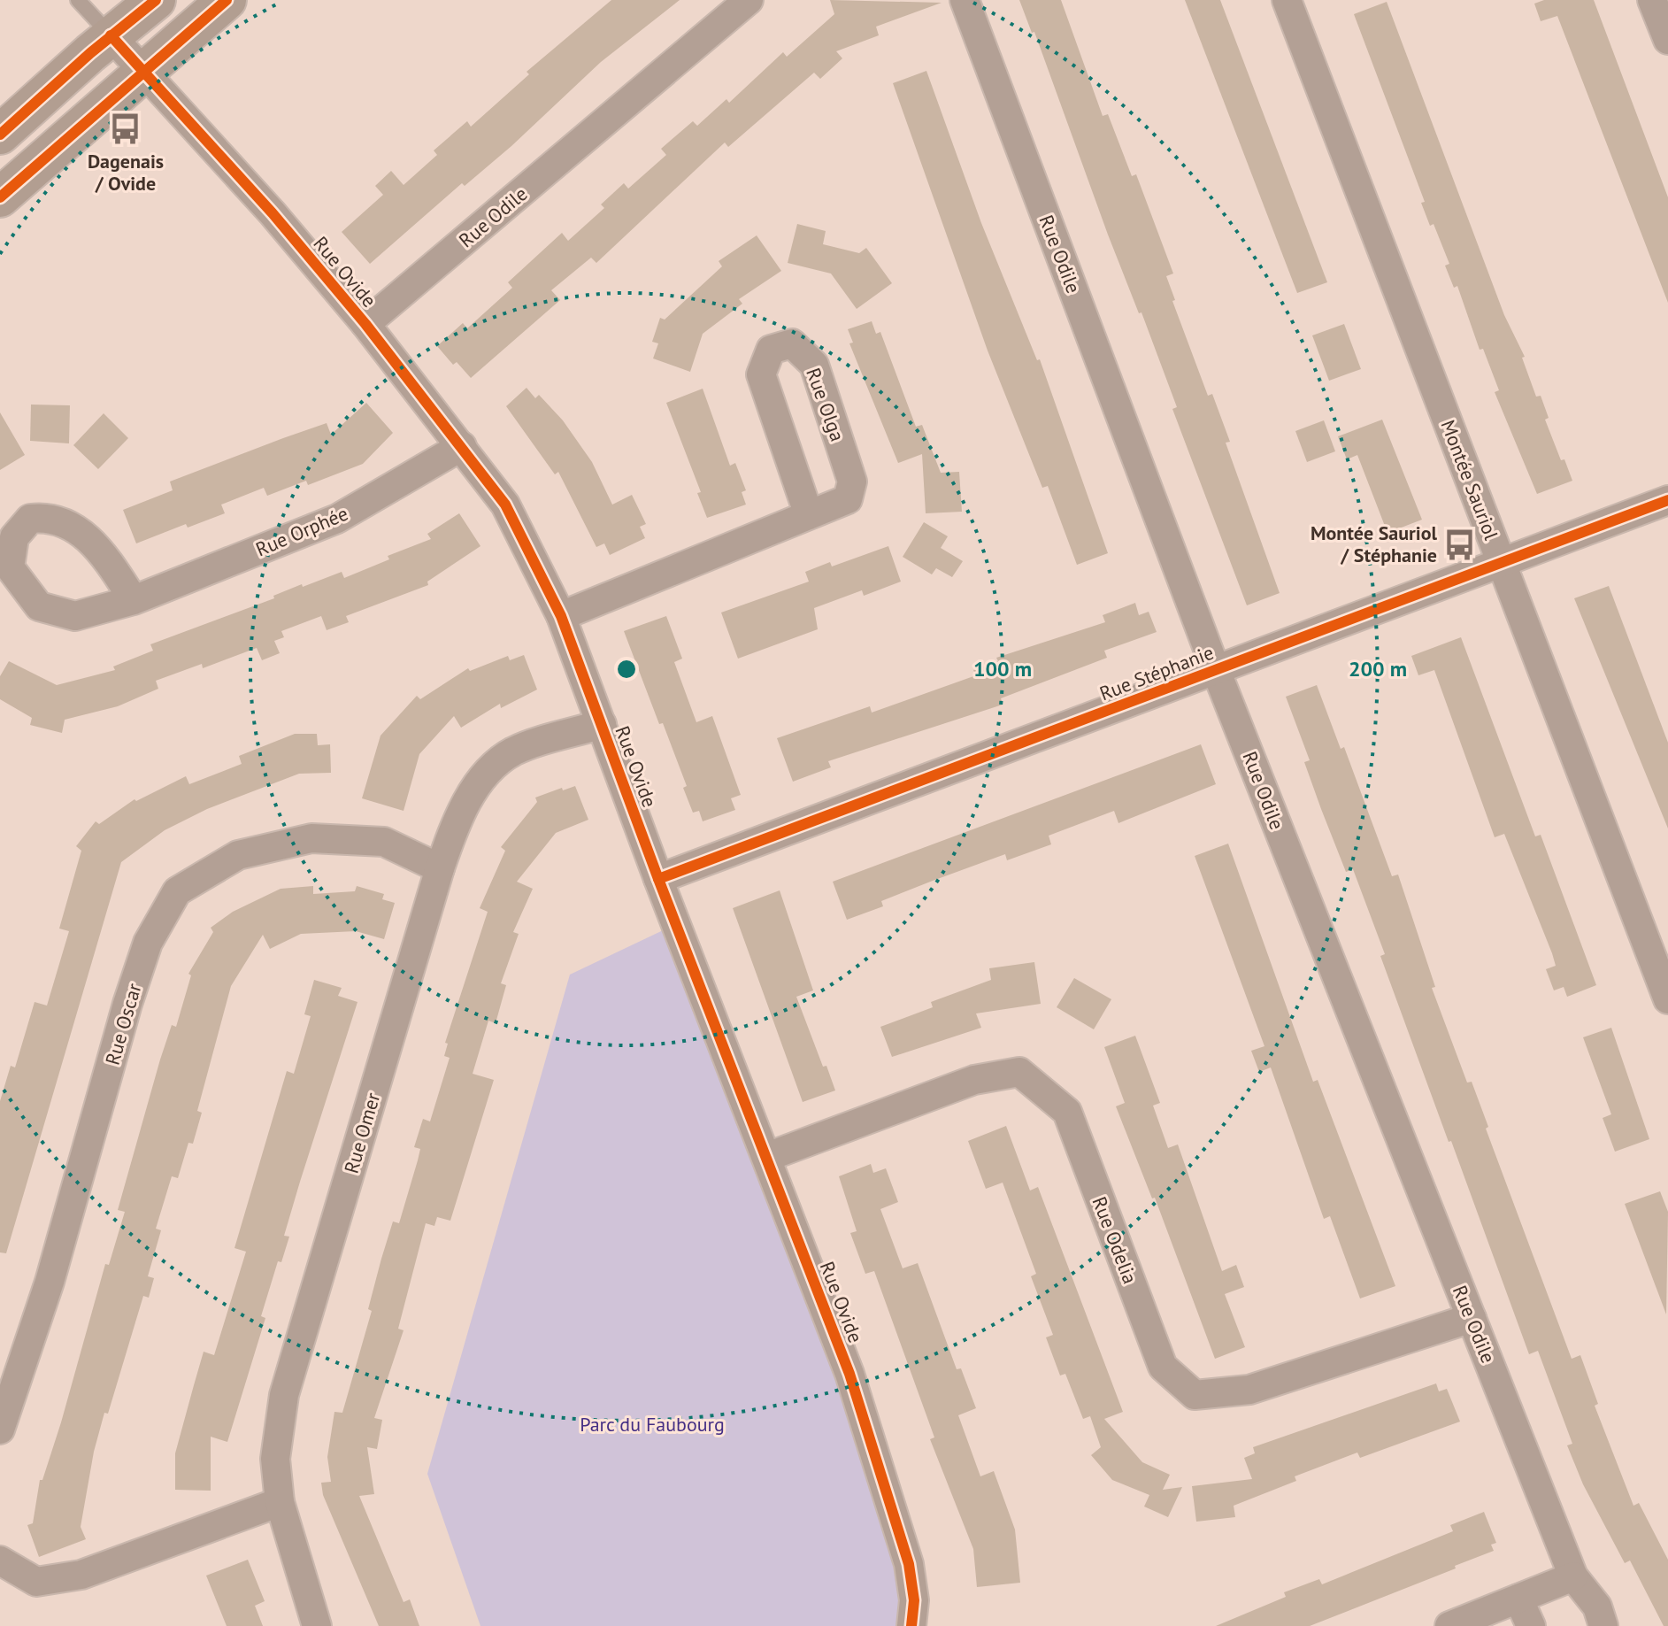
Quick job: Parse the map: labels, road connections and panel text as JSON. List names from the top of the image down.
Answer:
{
  "streets": {
    "street": [
      "Rue Odile",
      "Rue Ovide",
      "Rue Olga",
      "Montée Sauriol",
      "Rue Orphée",
      "Rue Stéphanie",
      "Rue Oscar",
      "Rue Omer",
      "Rue Odelia"
    ]
  },
  "crossings": [
    ["Rue Odile", "Rue Ovide"],
    ["Rue Odile", "Rue Stéphanie"],
    ["Rue Odile", "Rue Odelia"],
    ["Rue Ovide", "Rue Olga"],
    ["Rue Ovide", "Rue Orphée"],
    ["Rue Ovide", "Rue Stéphanie"],
    ["Rue Ovide", "Rue Omer"],
    ["Rue Ovide", "Rue Odelia"],
    ["Montée Sauriol", "Rue Stéphanie"],
    ["Rue Oscar", "Rue Omer"]
  ],
  "parks": ["Parc du Faubourg"],
  "places": {
    "bus stop": ["Dagenais / Ovide", "Montée Sauriol / Stéphanie"]
  },
  "rings": ["100 m", "200 m"]
}
